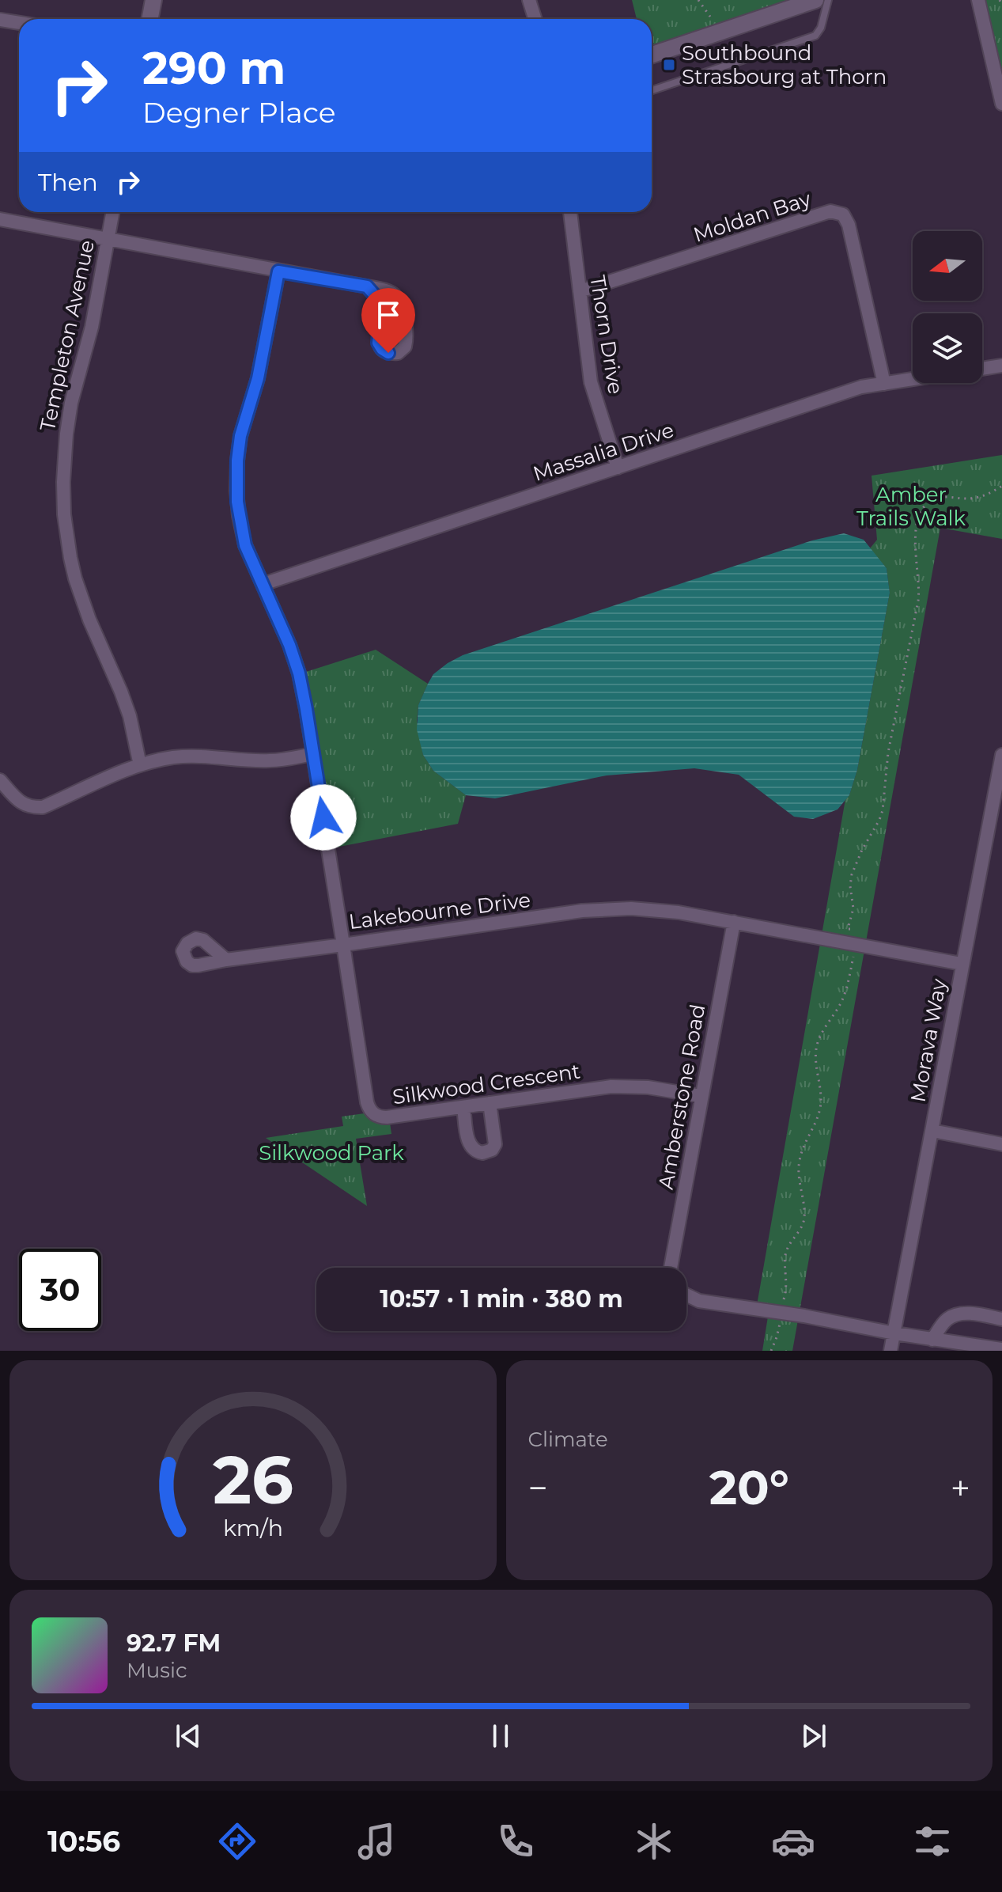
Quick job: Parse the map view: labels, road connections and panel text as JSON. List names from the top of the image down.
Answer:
{
  "streets": {
    "street": [
      "Moldan Bay",
      "Thorn Drive",
      "Templeton Avenue",
      "Massalia Drive",
      "Lakebourne Drive",
      "Morava Way",
      "Silkwood Crescent",
      "Amberstone Road"
    ]
  },
  "crossings": [
    ["Moldan Bay", "Thorn Drive"],
    ["Moldan Bay", "Massalia Drive"],
    ["Thorn Drive", "Massalia Drive"],
    ["Massalia Drive", "Lakebourne Drive"],
    ["Lakebourne Drive", "Morava Way"],
    ["Lakebourne Drive", "Silkwood Crescent"],
    ["Lakebourne Drive", "Amberstone Road"],
    ["Silkwood Crescent", "Amberstone Road"]
  ],
  "parks": ["Amber Trails Walk", "Silkwood Park"],
  "places": {
    "transit": ["Southbound Strasbourg at Thorn"]
  },
  "north": "left",
  "page": {
    "turn": ["290 m", "Degner Place"],
    "then": "Then",
    "limit": "30",
    "trip": "10:57 · 1 min · 380 m",
    "tile": "Climate",
    "heat": ["−", "20°", "+"],
    "song": ["92.7 FM", "Music"],
    "tabs": "10:56",
    "gauge": ["26", "km/h"]
  }
}
